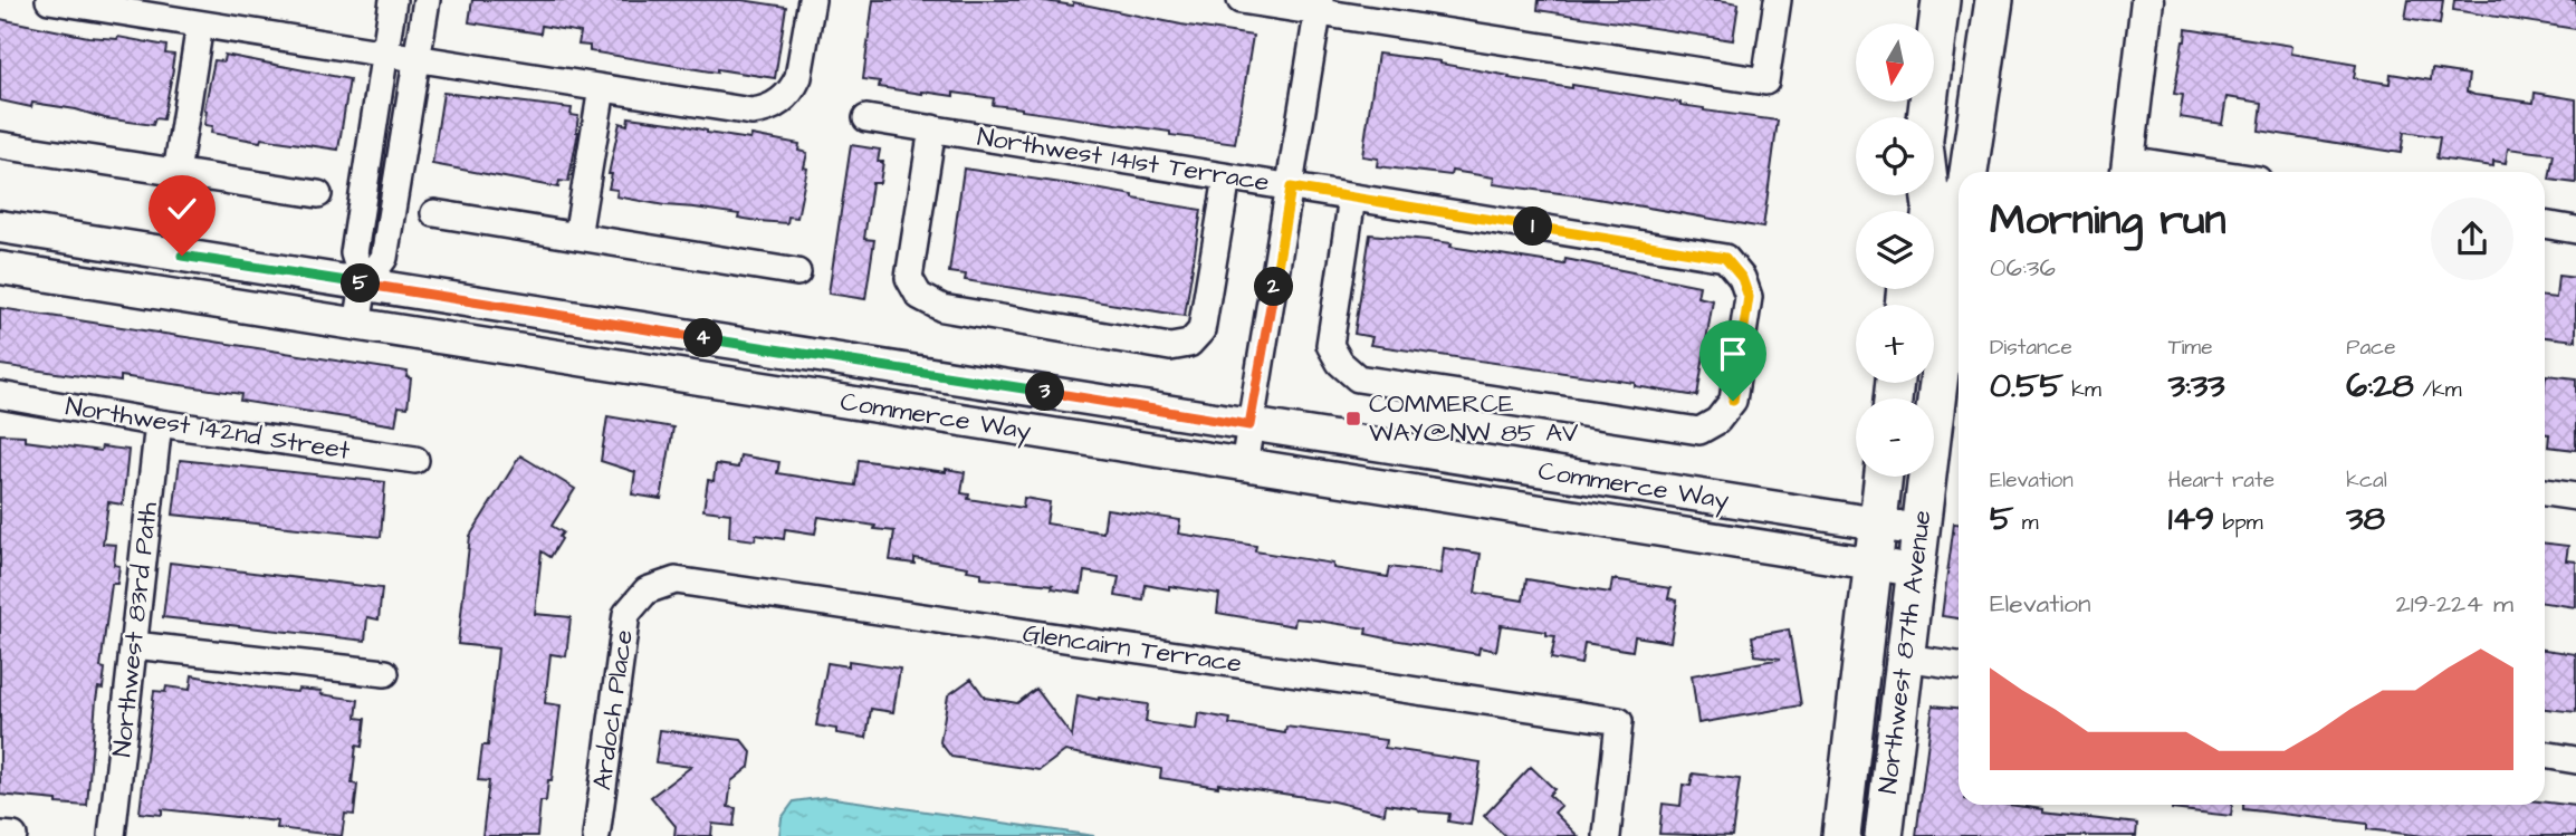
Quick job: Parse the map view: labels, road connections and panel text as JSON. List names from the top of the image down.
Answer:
{
  "streets": {
    "main road": ["Northwest 87th Avenue"],
    "street": [
      "Northwest 141st Terrace",
      "Commerce Way",
      "Northwest 142nd Street",
      "Northwest 83rd Path",
      "Glencairn Terrace",
      "Ardoch Place"
    ]
  },
  "crossings": [
    ["Commerce Way", "Northwest 87th Avenue"],
    ["Northwest 142nd Street", "Northwest 83rd Path"],
    ["Glencairn Terrace", "Ardoch Place"]
  ],
  "places": {
    "transit": ["COMMERCE WAY@NW 85 AV"]
  },
  "north": "bottom",
  "page": {
    "map_buttons": ["+", "−"],
    "heading": ["Morning run", "06:36"],
    "pins": [
      "1",
      "5",
      "2",
      "4",
      "3"
    ],
    "stats": [
      ["Distance", "0.55 km"],
      ["Time", "3:33"],
      ["Pace", "6:28 /km"],
      ["Elevation", "5 m"],
      ["Heart rate", "149 bpm"],
      ["kcal", "38"]
    ],
    "chart": ["Elevation", "219–224 m"]
  }
}
